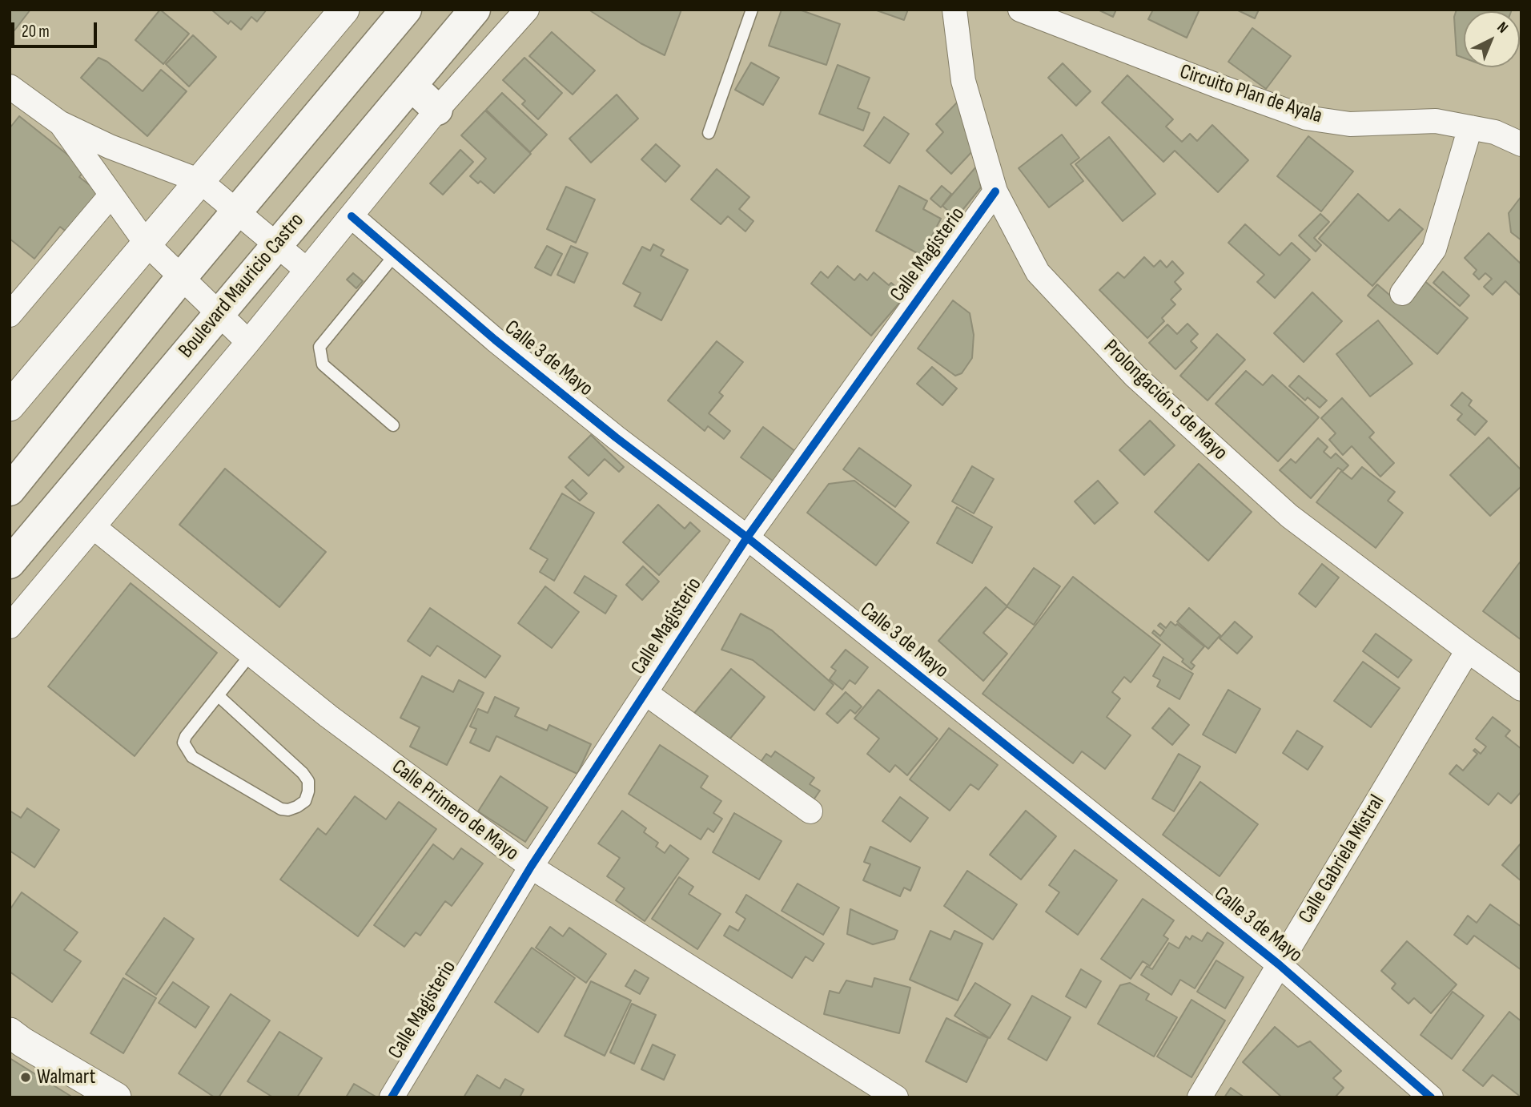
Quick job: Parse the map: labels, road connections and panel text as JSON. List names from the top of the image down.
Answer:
{
  "streets": {
    "main road": ["Boulevard Mauricio Castro"],
    "street": [
      "Circuito Plan de Ayala",
      "Calle Magisterio",
      "Calle 3 de Mayo",
      "Prolongación 5 de Mayo",
      "Calle Primero de Mayo",
      "Calle Gabriela Mistral"
    ]
  },
  "crossings": [
    ["Calle Magisterio", "Calle 3 de Mayo"],
    ["Calle Magisterio", "Prolongación 5 de Mayo"],
    ["Calle Magisterio", "Calle Primero de Mayo"],
    ["Calle 3 de Mayo", "Calle Gabriela Mistral"],
    ["Prolongación 5 de Mayo", "Calle Gabriela Mistral"]
  ],
  "places": ["Walmart"],
  "scale_bar": "20 m",
  "north": "top right"
}
